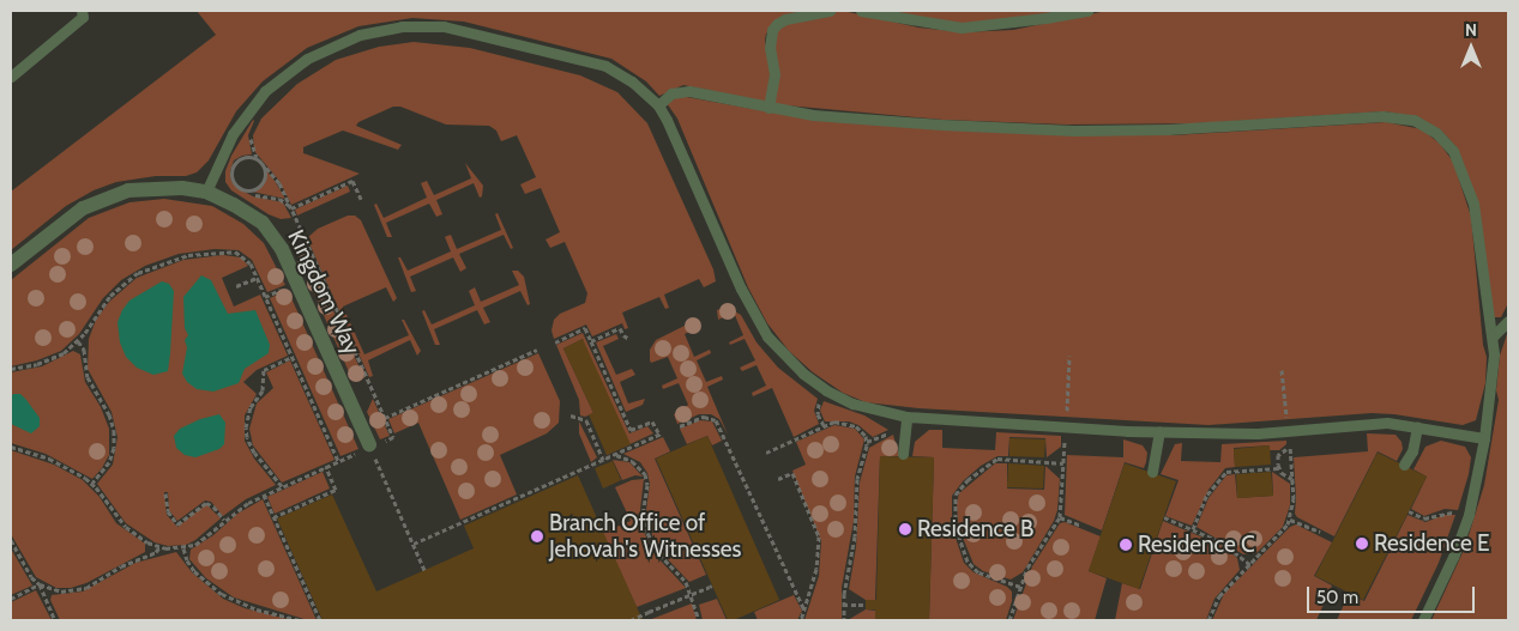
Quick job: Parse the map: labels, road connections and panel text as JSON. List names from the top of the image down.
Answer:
{
  "streets": {
    "street": ["Kingdom Way"]
  },
  "places": [
    "Residence B",
    "Branch Office of Jehovah's Witnesses",
    "Residence E",
    "Residence C"
  ],
  "scale_bar": "50 m",
  "north": "top"
}
